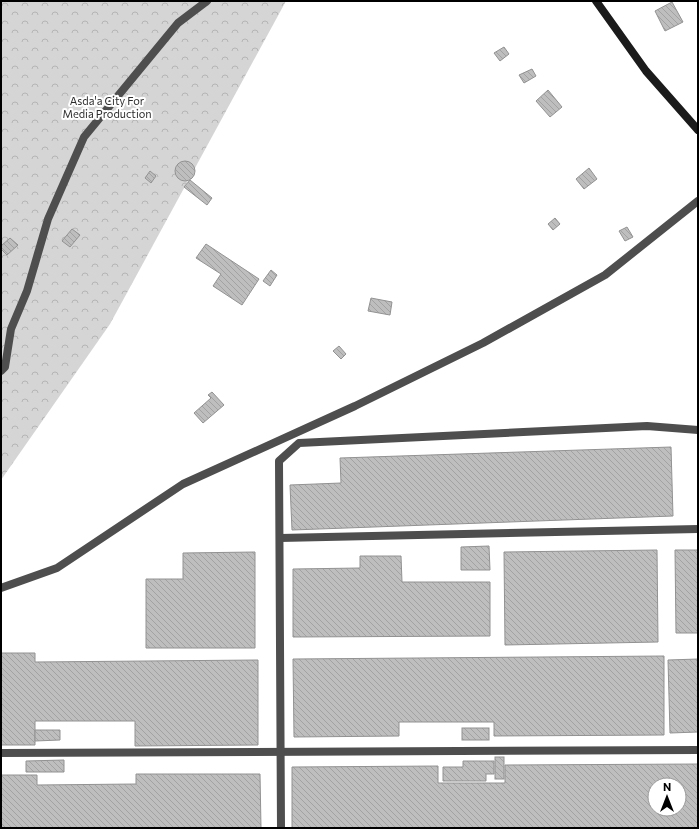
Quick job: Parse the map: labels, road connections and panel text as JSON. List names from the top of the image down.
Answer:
{
  "parks": ["Asda'a City For Media Production"],
  "north": "top"
}
